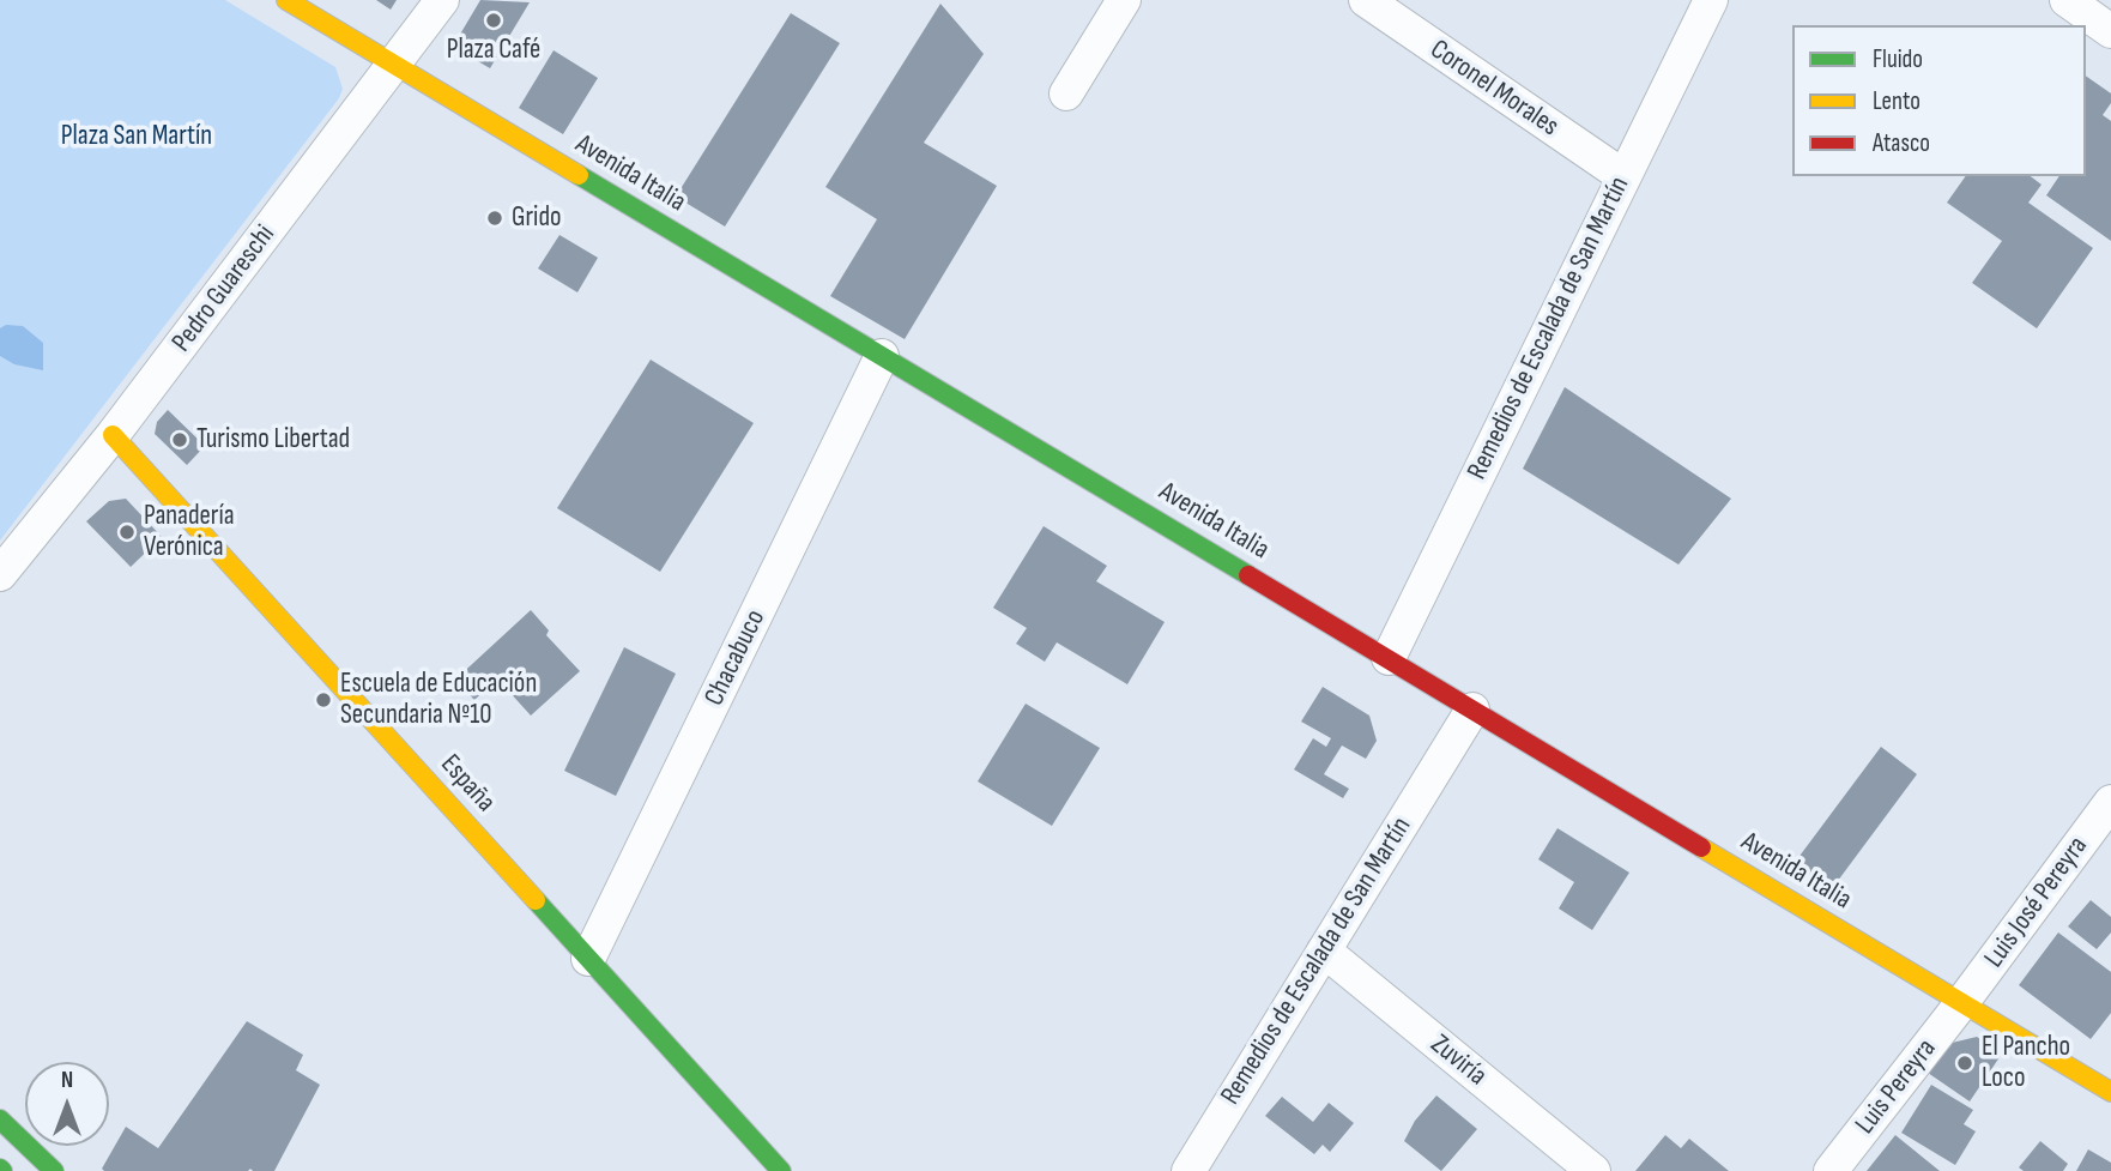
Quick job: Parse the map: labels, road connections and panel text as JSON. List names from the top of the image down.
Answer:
{
  "streets": {
    "street": [
      "Coronel Morales",
      "Avenida Italia",
      "Pedro Guareschi",
      "Remedios de Escalada de San Martín",
      "Chacabuco",
      "España",
      "Luis José Pereyra",
      "Zuviría",
      "Luis Pereyra"
    ]
  },
  "crossings": [
    ["Coronel Morales", "Remedios de Escalada de San Martín"],
    ["Avenida Italia", "Pedro Guareschi"],
    ["Avenida Italia", "Remedios de Escalada de San Martín"],
    ["Avenida Italia", "Chacabuco"],
    ["Avenida Italia", "Luis José Pereyra"],
    ["Avenida Italia", "Luis Pereyra"],
    ["Pedro Guareschi", "España"],
    ["Remedios de Escalada de San Martín", "Zuviría"],
    ["Chacabuco", "España"],
    ["Luis José Pereyra", "Luis Pereyra"]
  ],
  "parks": ["Plaza San Martín"],
  "places": [
    "Plaza Café",
    "Grido",
    "Turismo Libertad",
    "Panadería Verónica",
    "Escuela de Educación Secundaria Nº10",
    "El Pancho Loco"
  ],
  "legend": ["Fluido", "Lento", "Atasco"],
  "north": "top"
}
